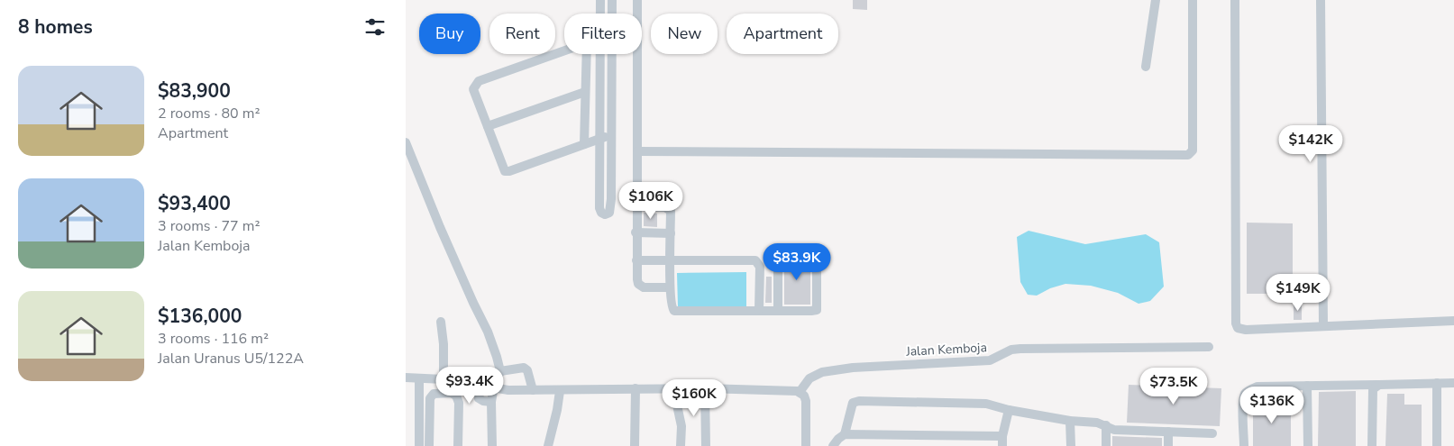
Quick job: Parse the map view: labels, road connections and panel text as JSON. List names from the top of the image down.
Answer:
{
  "streets": {
    "street": ["Jalan Kemboja"]
  },
  "page": {
    "heading": "8 homes",
    "chip": [
      "Buy",
      "Rent",
      "Filters",
      "New",
      "Apartment"
    ],
    "list": [
      {
        "name": "$83,900",
        "note": "2 rooms · 80 m² · Apartment"
      },
      {
        "name": "$93,400",
        "note": "3 rooms · 77 m² · Jalan Kemboja"
      },
      {
        "name": "$136,000",
        "note": "3 rooms · 116 m² · Jalan Uranus U5/122A"
      }
    ],
    "price": [
      "$142K",
      "$106K",
      "$83.9K",
      "$149K",
      "$93.4K",
      "$73.5K",
      "$160K",
      "$136K"
    ]
  }
}
